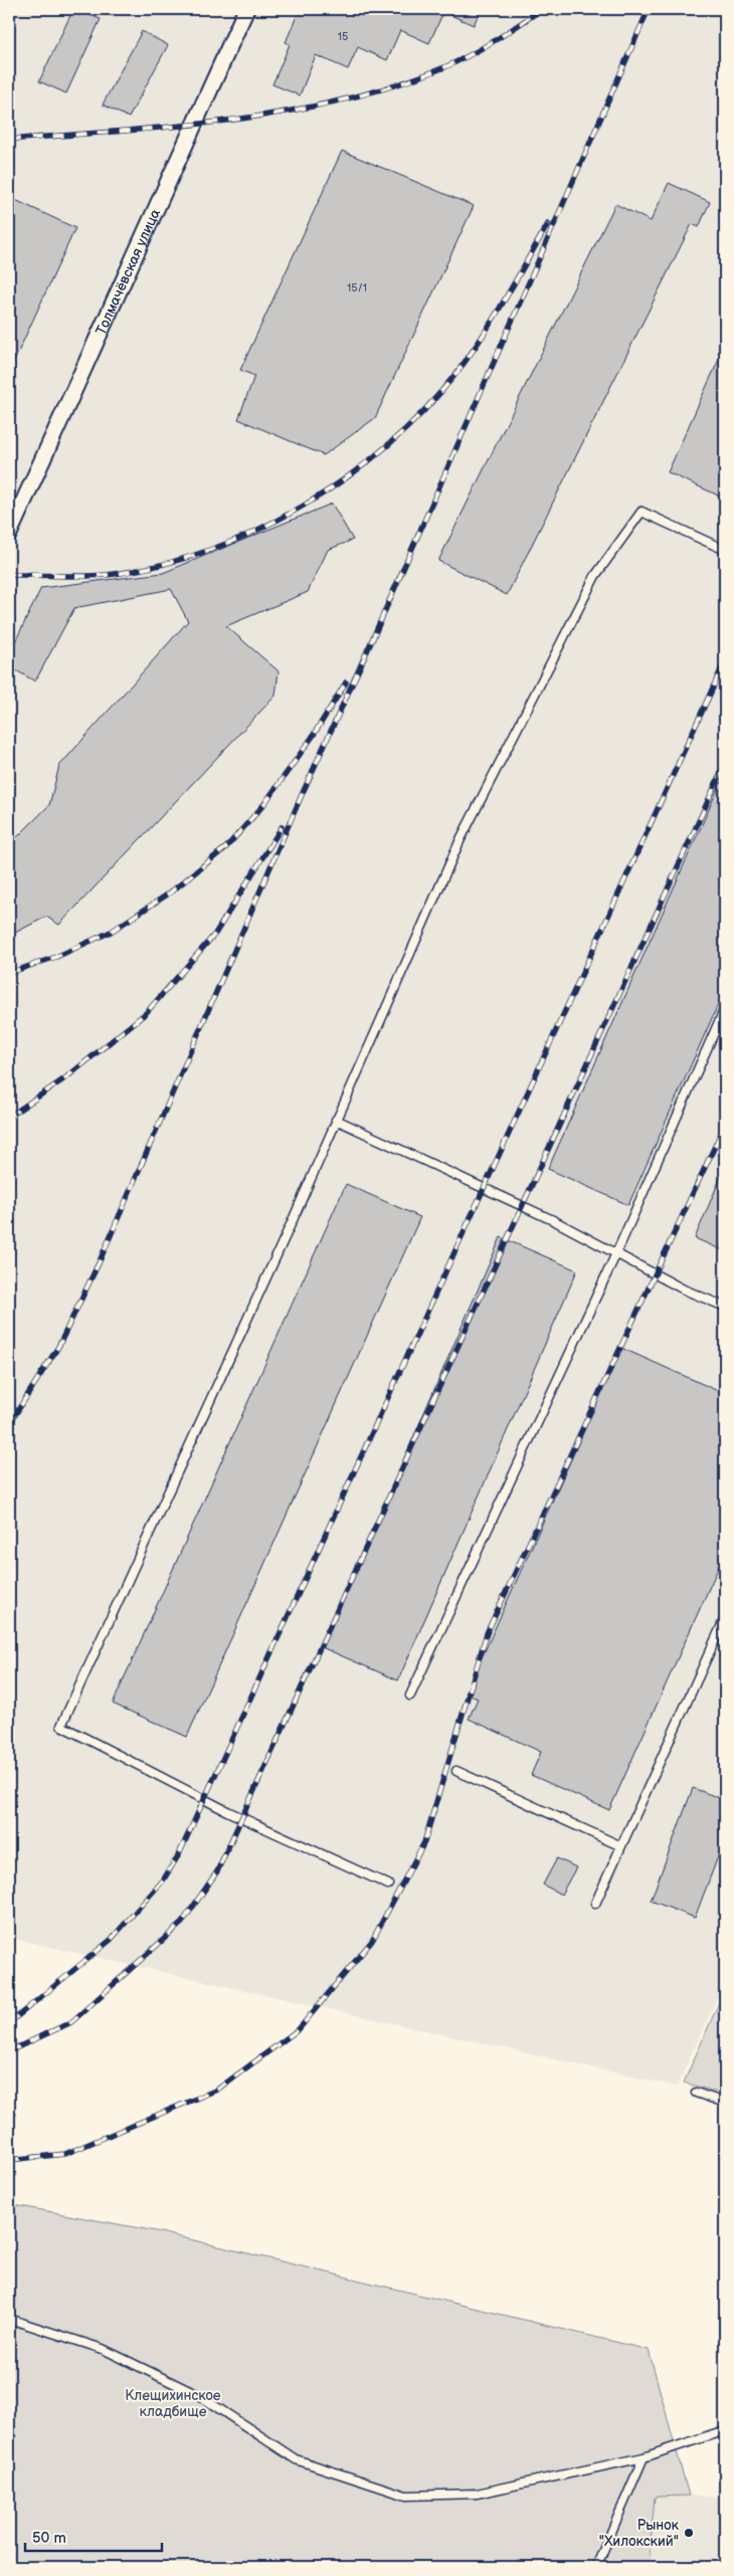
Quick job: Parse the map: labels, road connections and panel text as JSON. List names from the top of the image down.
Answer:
{
  "streets": {
    "street": ["Толмачёвская улица"]
  },
  "parks": ["Клещихинское кладбище"],
  "places": ["Рынок \"Хилокский\""],
  "house_numbers": ["15", "15/1"],
  "scale_bar": "50 m"
}
